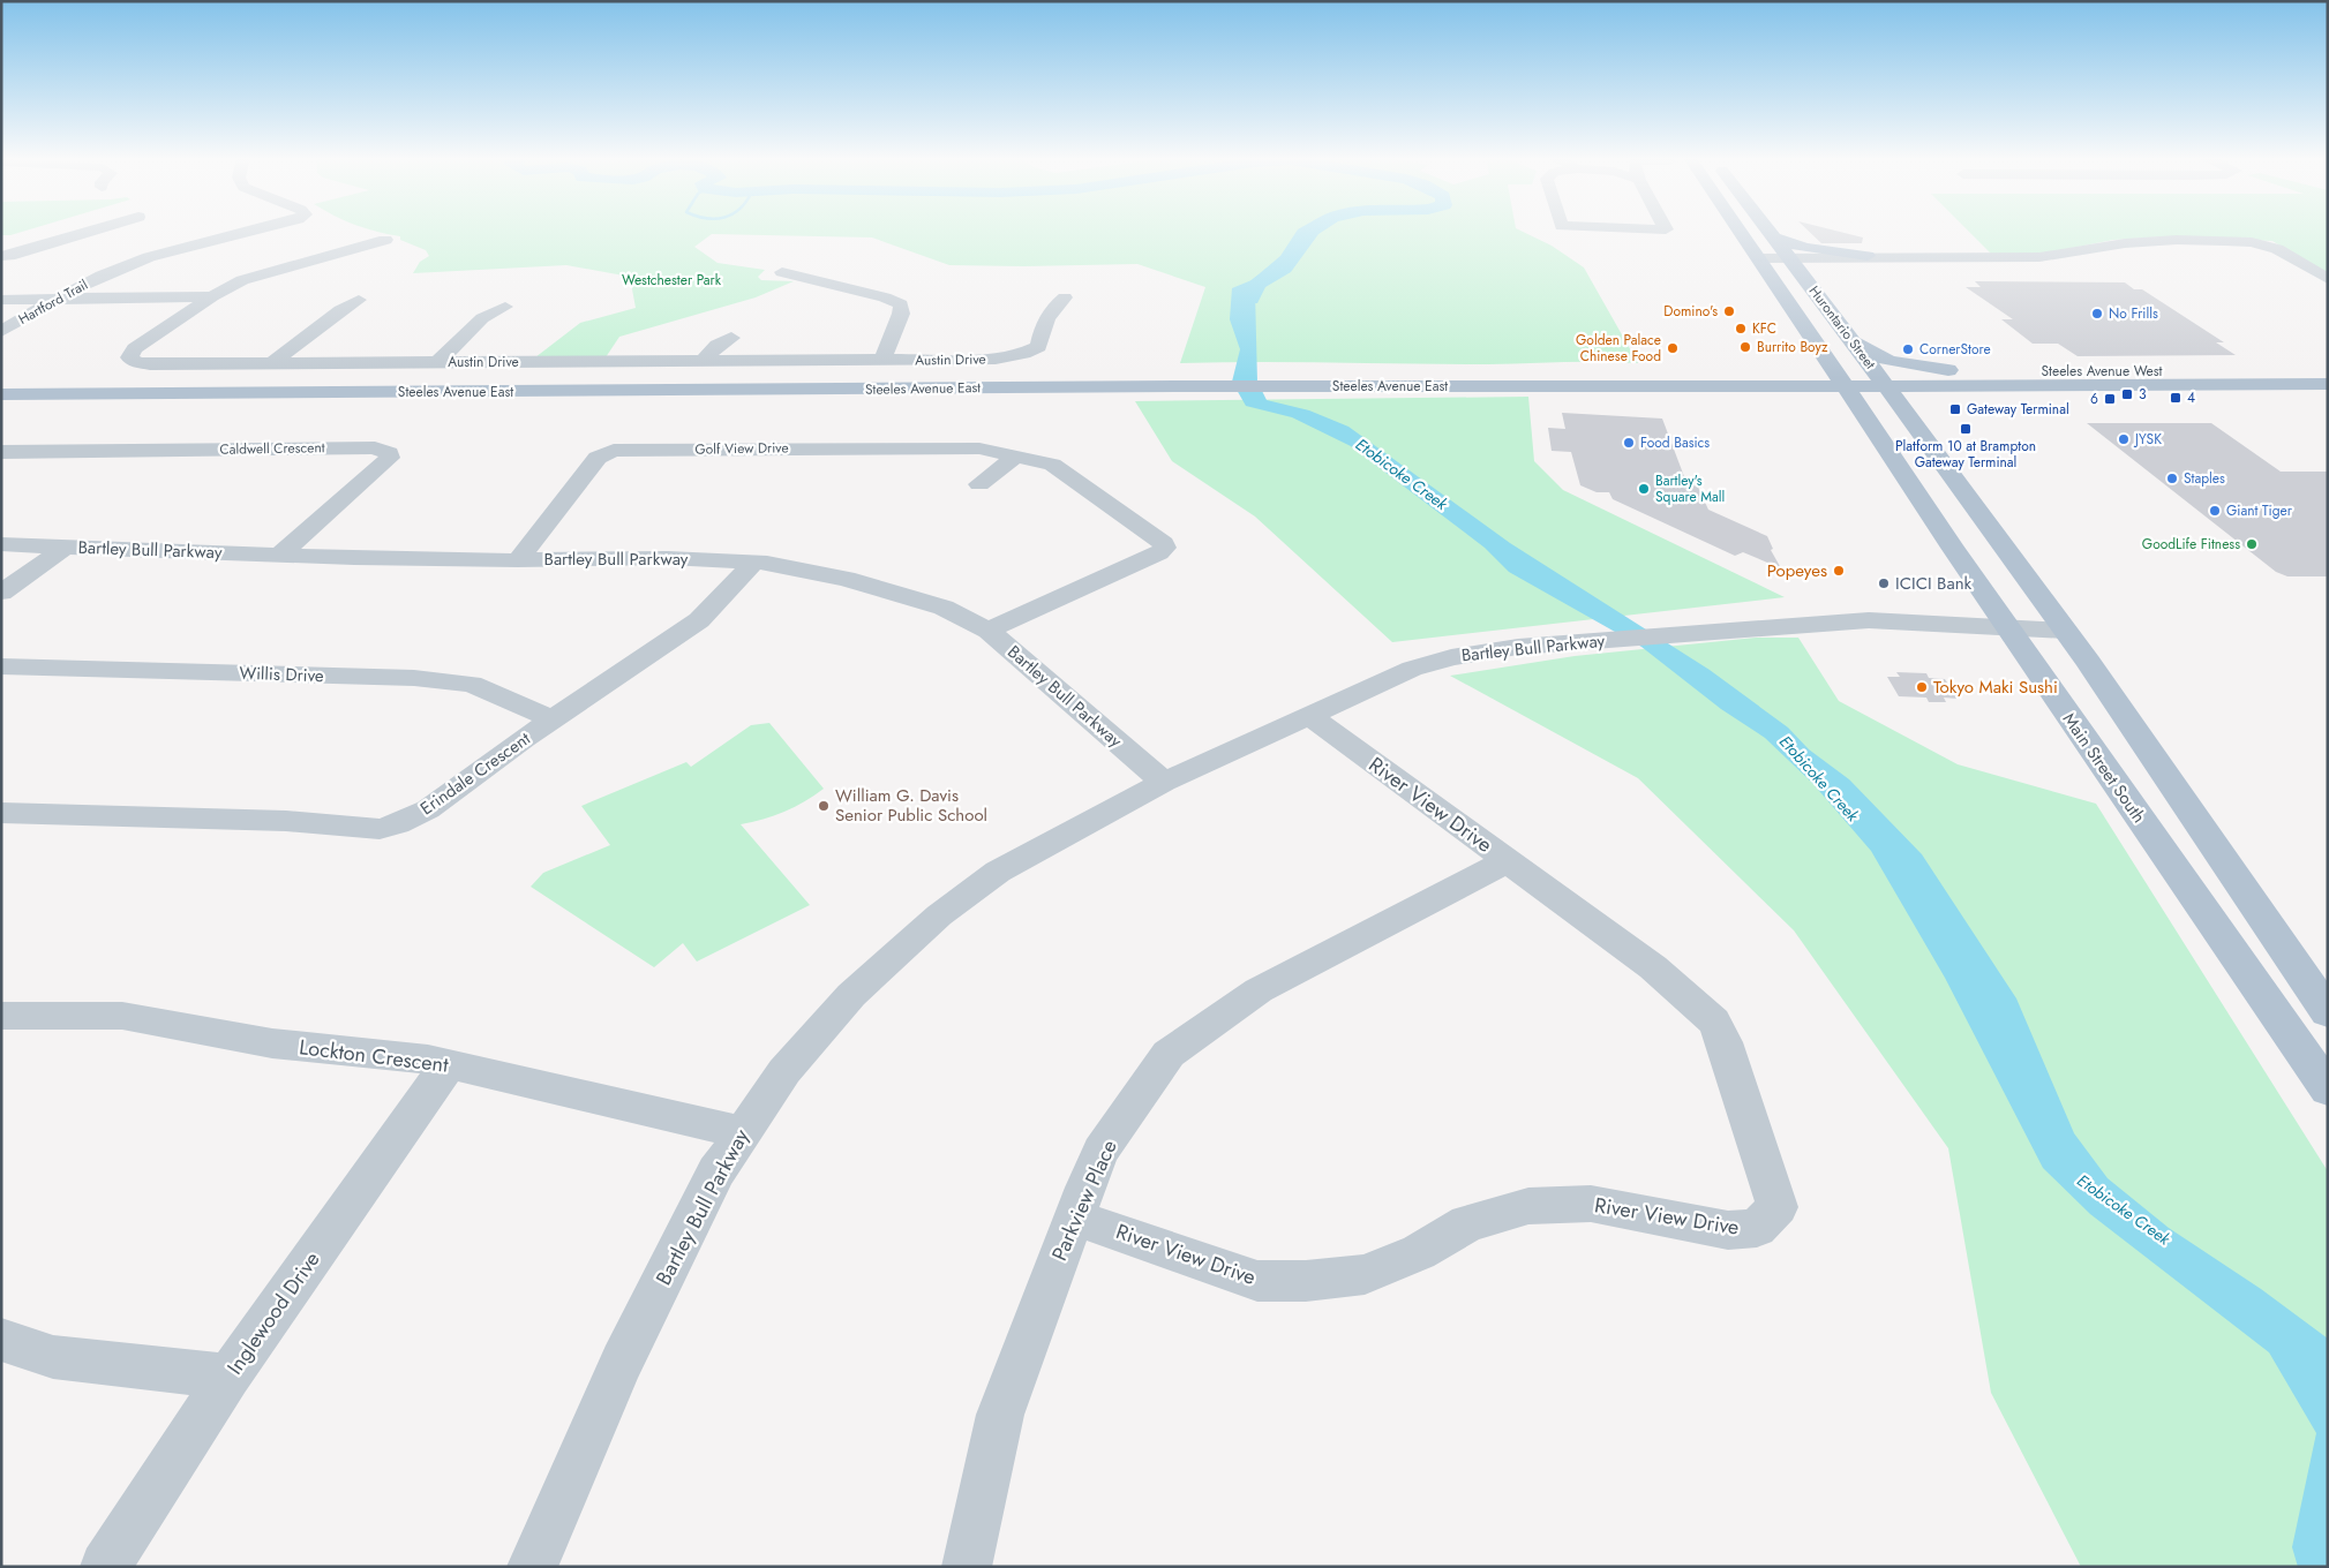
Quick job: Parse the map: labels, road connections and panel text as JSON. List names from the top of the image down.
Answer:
{
  "streets": {
    "main road": [
      "Hurontario Street",
      "Steeles Avenue West",
      "Steeles Avenue East",
      "Main Street South"
    ],
    "street": [
      "Hartford Trail",
      "Austin Drive",
      "Caldwell Crescent",
      "Golf View Drive",
      "Bartley Bull Parkway",
      "Willis Drive",
      "Erindale Crescent",
      "River View Drive",
      "Lockton Crescent",
      "Parkview Place",
      "Inglewood Drive"
    ]
  },
  "crossings": [
    ["Hurontario Street", "Steeles Avenue West"],
    ["Hurontario Street", "Steeles Avenue East"],
    ["Hurontario Street", "Main Street South"],
    ["Steeles Avenue West", "Steeles Avenue East"],
    ["Steeles Avenue West", "Main Street South"],
    ["Steeles Avenue East", "Main Street South"],
    ["Caldwell Crescent", "Bartley Bull Parkway"],
    ["Golf View Drive", "Bartley Bull Parkway"],
    ["Bartley Bull Parkway", "Main Street South"],
    ["Bartley Bull Parkway", "Erindale Crescent"],
    ["Bartley Bull Parkway", "River View Drive"],
    ["Bartley Bull Parkway", "Lockton Crescent"],
    ["Willis Drive", "Erindale Crescent"],
    ["River View Drive", "Parkview Place"],
    ["Lockton Crescent", "Inglewood Drive"]
  ],
  "water": ["Etobicoke Creek"],
  "parks": ["Westchester Park"],
  "places": {
    "other": [
      "Domino's",
      "No Frills",
      "KFC",
      "Burrito Boyz",
      "Golden Palace Chinese Food",
      "CornerStore",
      "JYSK",
      "Food Basics",
      "Staples",
      "Bartley's Square Mall",
      "Giant Tiger",
      "GoodLife Fitness",
      "Popeyes",
      "ICICI Bank",
      "Tokyo Maki Sushi",
      "William G. Davis Senior Public School"
    ],
    "transit": [
      "3",
      "4",
      "6",
      "Gateway Terminal",
      "Platform 10 at Brampton Gateway Terminal"
    ]
  }
}
